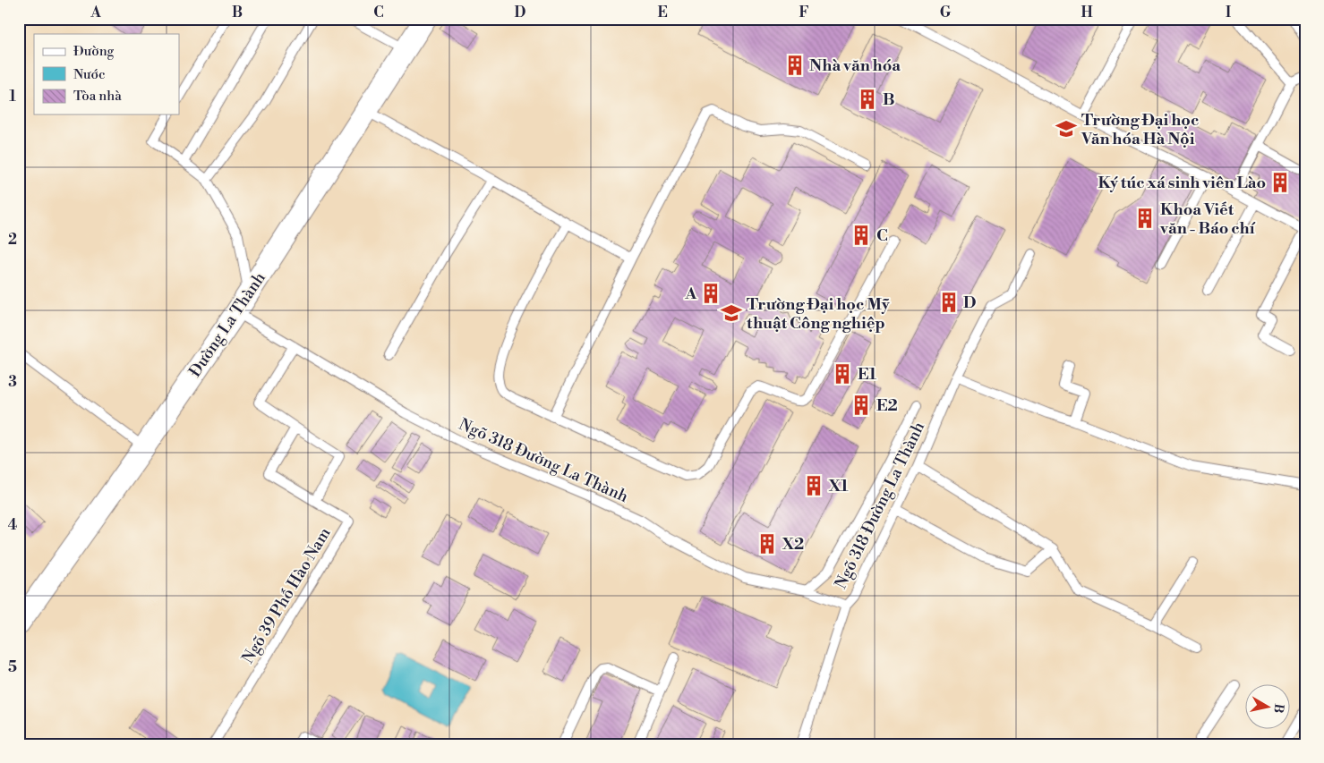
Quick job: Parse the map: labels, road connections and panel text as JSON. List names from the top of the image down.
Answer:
{
  "streets": {
    "street": ["Đường La Thành"],
    "lane": ["Ngõ 318 Đường La Thành", "Ngõ 39 Phố Hào Nam"]
  },
  "crossings": [
    ["Đường La Thành", "Ngõ 318 Đường La Thành"]
  ],
  "places": {
    "building": [
      "Nhà văn hóa",
      "B",
      "Ký túc xá sinh viên Lào",
      "Khoa Viết văn - Báo chí",
      "C",
      "A",
      "D",
      "E1",
      "E2",
      "X1",
      "X2"
    ],
    "school or university": ["Trường Đại học Văn hóa Hà Nội", "Trường Đại học Mỹ thuật Công nghiệp"]
  },
  "legend": ["Đường", "Nước", "Tòa nhà"],
  "north": "right",
  "grid": {
    "columns": [
      "A",
      "B",
      "C",
      "D",
      "E",
      "F",
      "G",
      "H",
      "I"
    ],
    "rows": [
      "1",
      "2",
      "3",
      "4",
      "5"
    ]
  }
}
